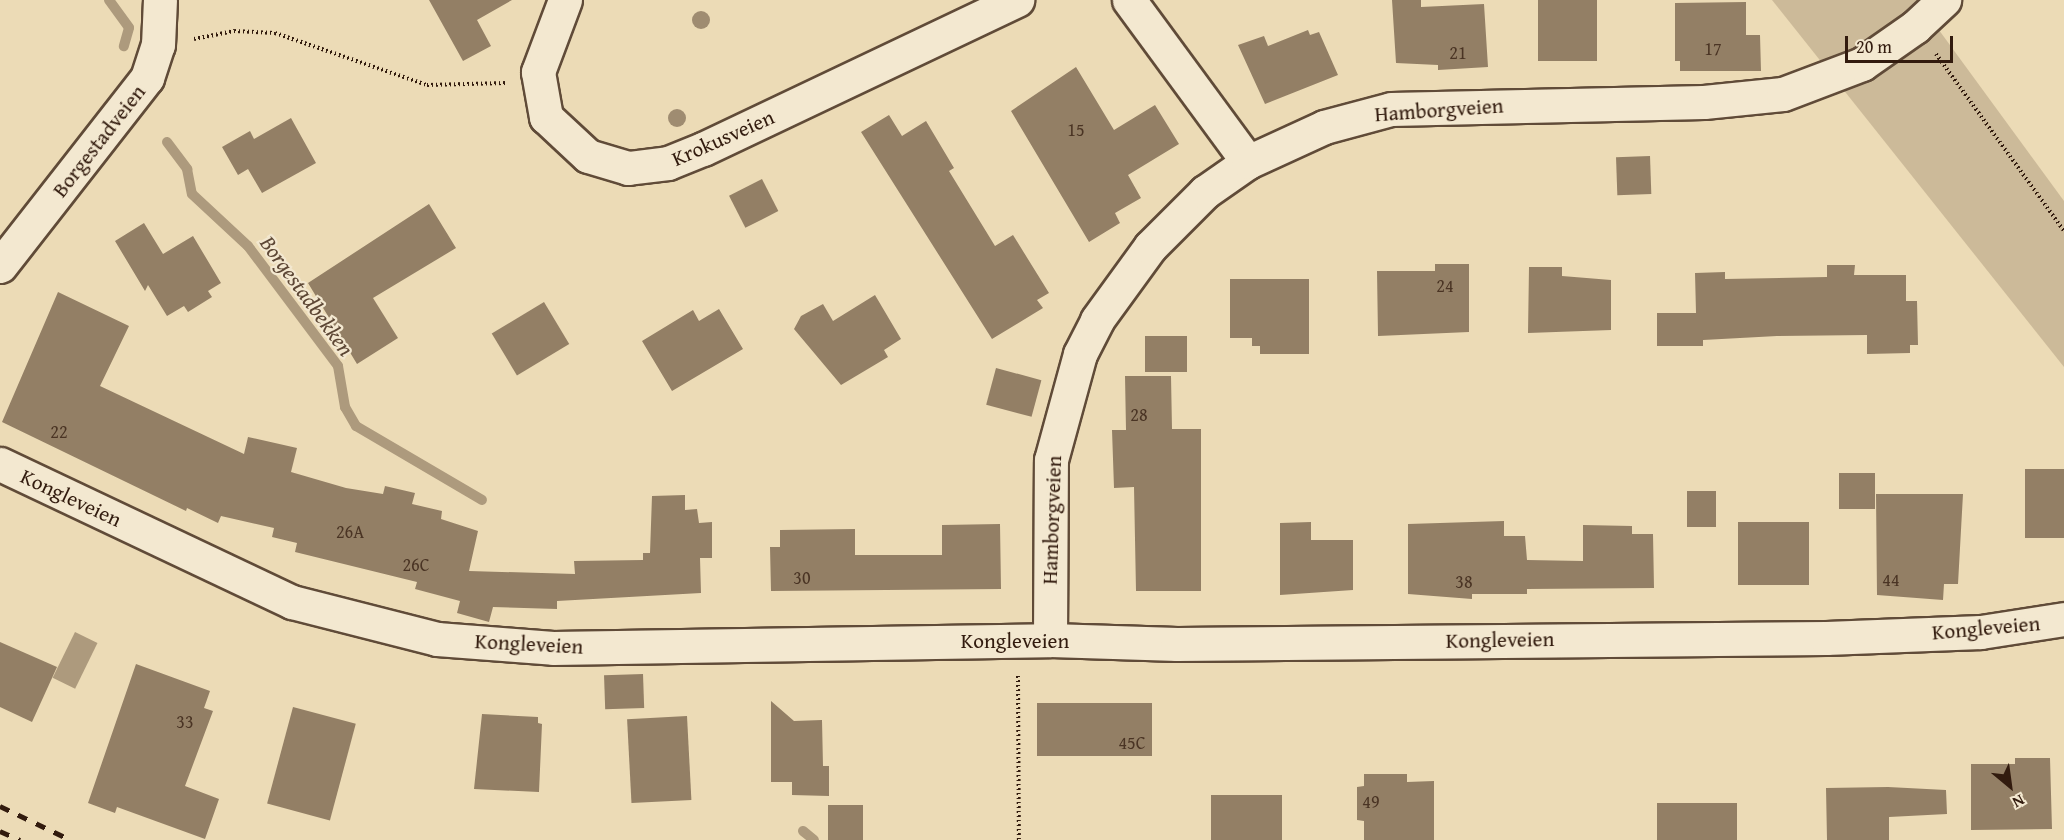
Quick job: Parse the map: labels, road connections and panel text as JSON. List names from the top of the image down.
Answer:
{
  "streets": {
    "street": [
      "Hamborgveien",
      "Krokusveien",
      "Borgestadveien",
      "Kongleveien"
    ]
  },
  "crossings": [
    ["Hamborgveien", "Kongleveien"]
  ],
  "water": ["Borgestadbekken"],
  "house_numbers": [
    "17",
    "21",
    "15",
    "24",
    "28",
    "22",
    "26A",
    "26C",
    "30",
    "44",
    "38",
    "33",
    "45C",
    "49"
  ],
  "scale_bar": "20 m",
  "north": "bottom right"
}
